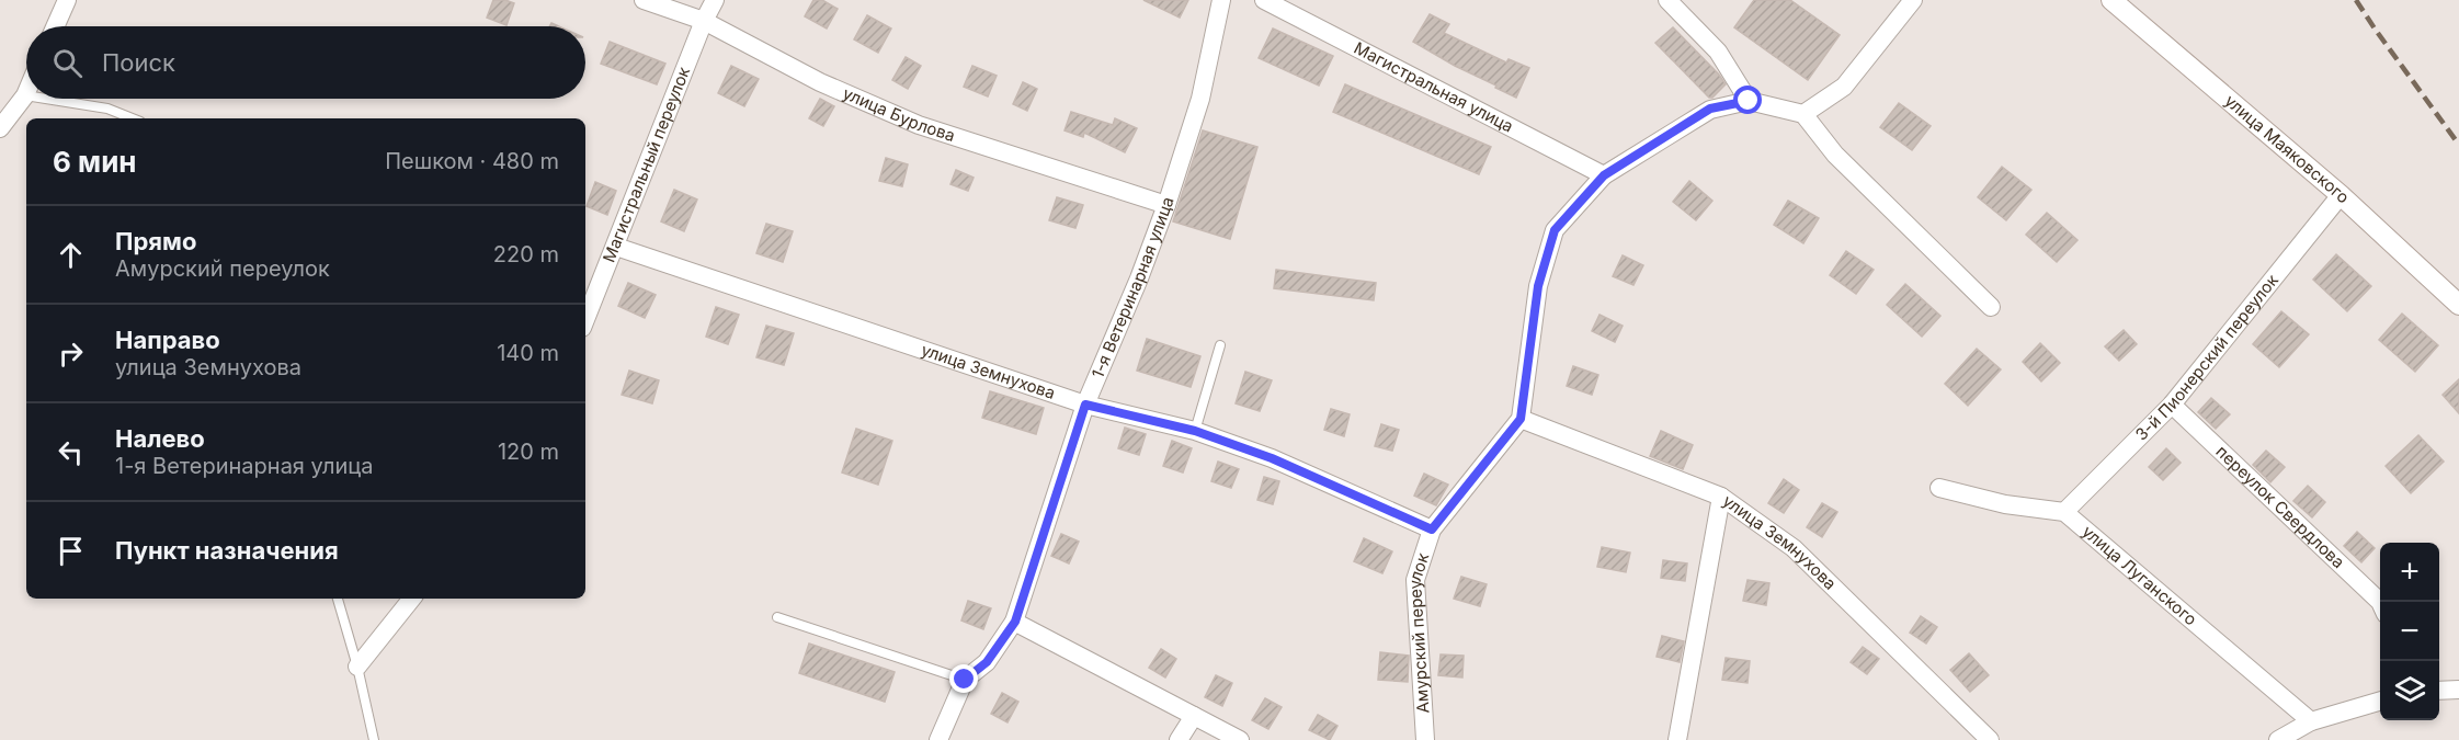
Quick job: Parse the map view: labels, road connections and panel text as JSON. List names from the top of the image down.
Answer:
{
  "streets": {
    "main road": ["улица Маяковского"],
    "street": [
      "Магистральная улица",
      "улица Бурлова",
      "Магистральный переулок",
      "1-я Ветеринарная улица",
      "3-й Пионерский переулок",
      "улица Земнухова",
      "переулок Свердлова",
      "улица Луганского",
      "Амурский переулок"
    ]
  },
  "crossings": [
    ["улица Бурлова", "Магистральный переулок"],
    ["улица Бурлова", "1-я Ветеринарная улица"],
    ["улица Маяковского", "3-й Пионерский переулок"],
    ["Магистральный переулок", "улица Земнухова"],
    ["1-я Ветеринарная улица", "улица Земнухова"],
    ["3-й Пионерский переулок", "переулок Свердлова"],
    ["3-й Пионерский переулок", "улица Луганского"],
    ["улица Земнухова", "Амурский переулок"]
  ],
  "page": {
    "search": "Поиск",
    "heading": ["6 мин", "Пешком · 480 m"],
    "list": [
      ["Прямо", "Амурский переулок", "220 m"],
      ["Направо", "улица Земнухова", "140 m"],
      ["Налево", "1-я Ветеринарная улица", "120 m"],
      "Пункт назначения"
    ],
    "map_buttons": ["+", "−"]
  }
}
